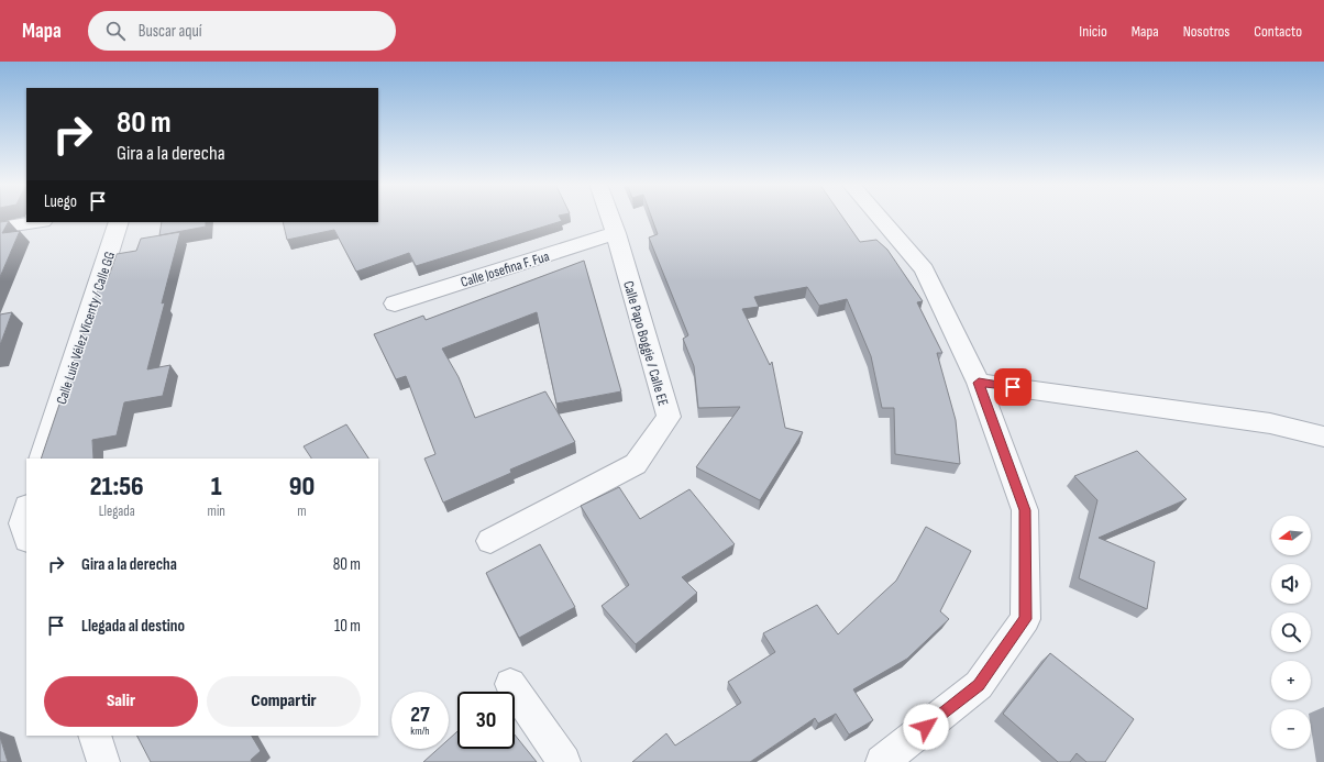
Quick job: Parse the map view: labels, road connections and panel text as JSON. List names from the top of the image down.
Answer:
{
  "streets": {
    "street": ["Calle Josefina F. Fua", "Calle Luis Vélez Vicenty / Calle GG", "Calle Papo Boggie / Calle EE"]
  },
  "crossings": [
    ["Calle Josefina F. Fua", "Calle Papo Boggie / Calle EE"]
  ],
  "north": "left",
  "page": {
    "header": "Mapa",
    "search": "Buscar aquí",
    "nav": [
      "Inicio",
      "Mapa",
      "Nosotros",
      "Contacto"
    ],
    "turn": ["80 m", "Gira a la derecha"],
    "then": "Luego",
    "eta": [
      "21:56",
      "Llegada",
      "1",
      "min",
      "90",
      "m"
    ],
    "map_buttons": ["+", "−"],
    "list": [
      {
        "name": "Gira a la derecha",
        "value": "80 m"
      },
      {
        "name": "Llegada al destino",
        "value": "10 m"
      }
    ],
    "buttons": ["Salir", "Compartir"],
    "speed": "27 km/h",
    "limit": "30"
  }
}
